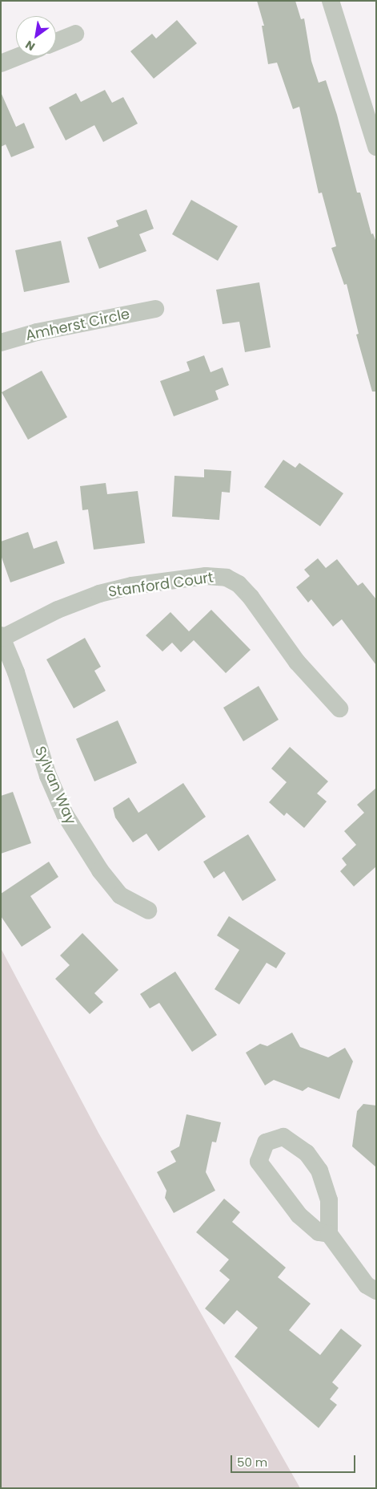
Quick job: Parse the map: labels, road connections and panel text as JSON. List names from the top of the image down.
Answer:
{
  "streets": {
    "street": ["Amherst Circle", "Stanford Court", "Sylvan Way"]
  },
  "crossings": [
    ["Stanford Court", "Sylvan Way"]
  ],
  "scale_bar": "50 m",
  "north": "bottom left"
}
